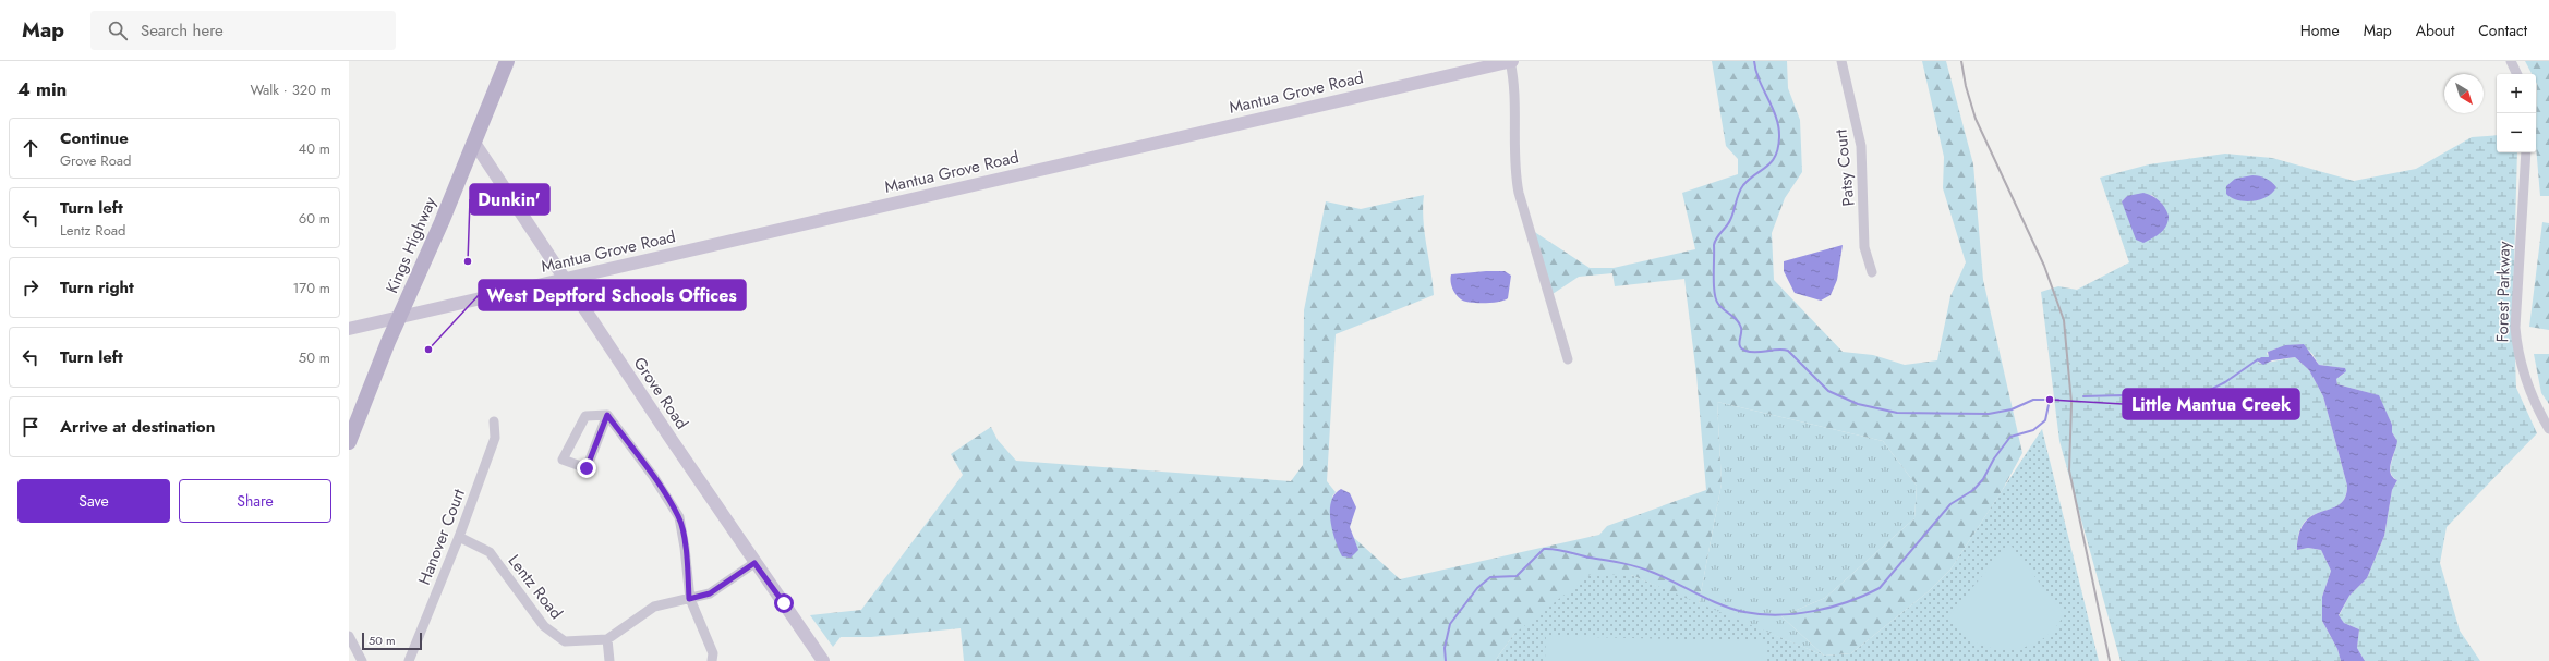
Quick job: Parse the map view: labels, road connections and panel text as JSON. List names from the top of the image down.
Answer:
{
  "streets": {
    "main road": ["Mantua Grove Road", "Kings Highway", "Grove Road"],
    "street": [
      "Patsy Court",
      "Forest Parkway",
      "Hanover Court",
      "Lentz Road"
    ]
  },
  "crossings": [
    ["Mantua Grove Road", "Kings Highway"],
    ["Mantua Grove Road", "Grove Road"],
    ["Kings Highway", "Grove Road"],
    ["Hanover Court", "Lentz Road"]
  ],
  "places": ["Dunkin'", "West Deptford Schools Offices", "Little Mantua Creek"],
  "scale_bar": "50 m",
  "north": "bottom right",
  "page": {
    "header": "Map",
    "search": "Search here",
    "nav": [
      "Home",
      "Map",
      "About",
      "Contact"
    ],
    "heading": ["4 min", "Walk · 320 m"],
    "map_buttons": ["+", "−"],
    "list": [
      ["Continue", "Grove Road", "40 m"],
      ["Turn left", "Lentz Road", "60 m"],
      ["Turn right", "170 m"],
      ["Turn left", "50 m"],
      "Arrive at destination"
    ],
    "buttons": ["Save", "Share"],
    "scale": "50 m"
  }
}
